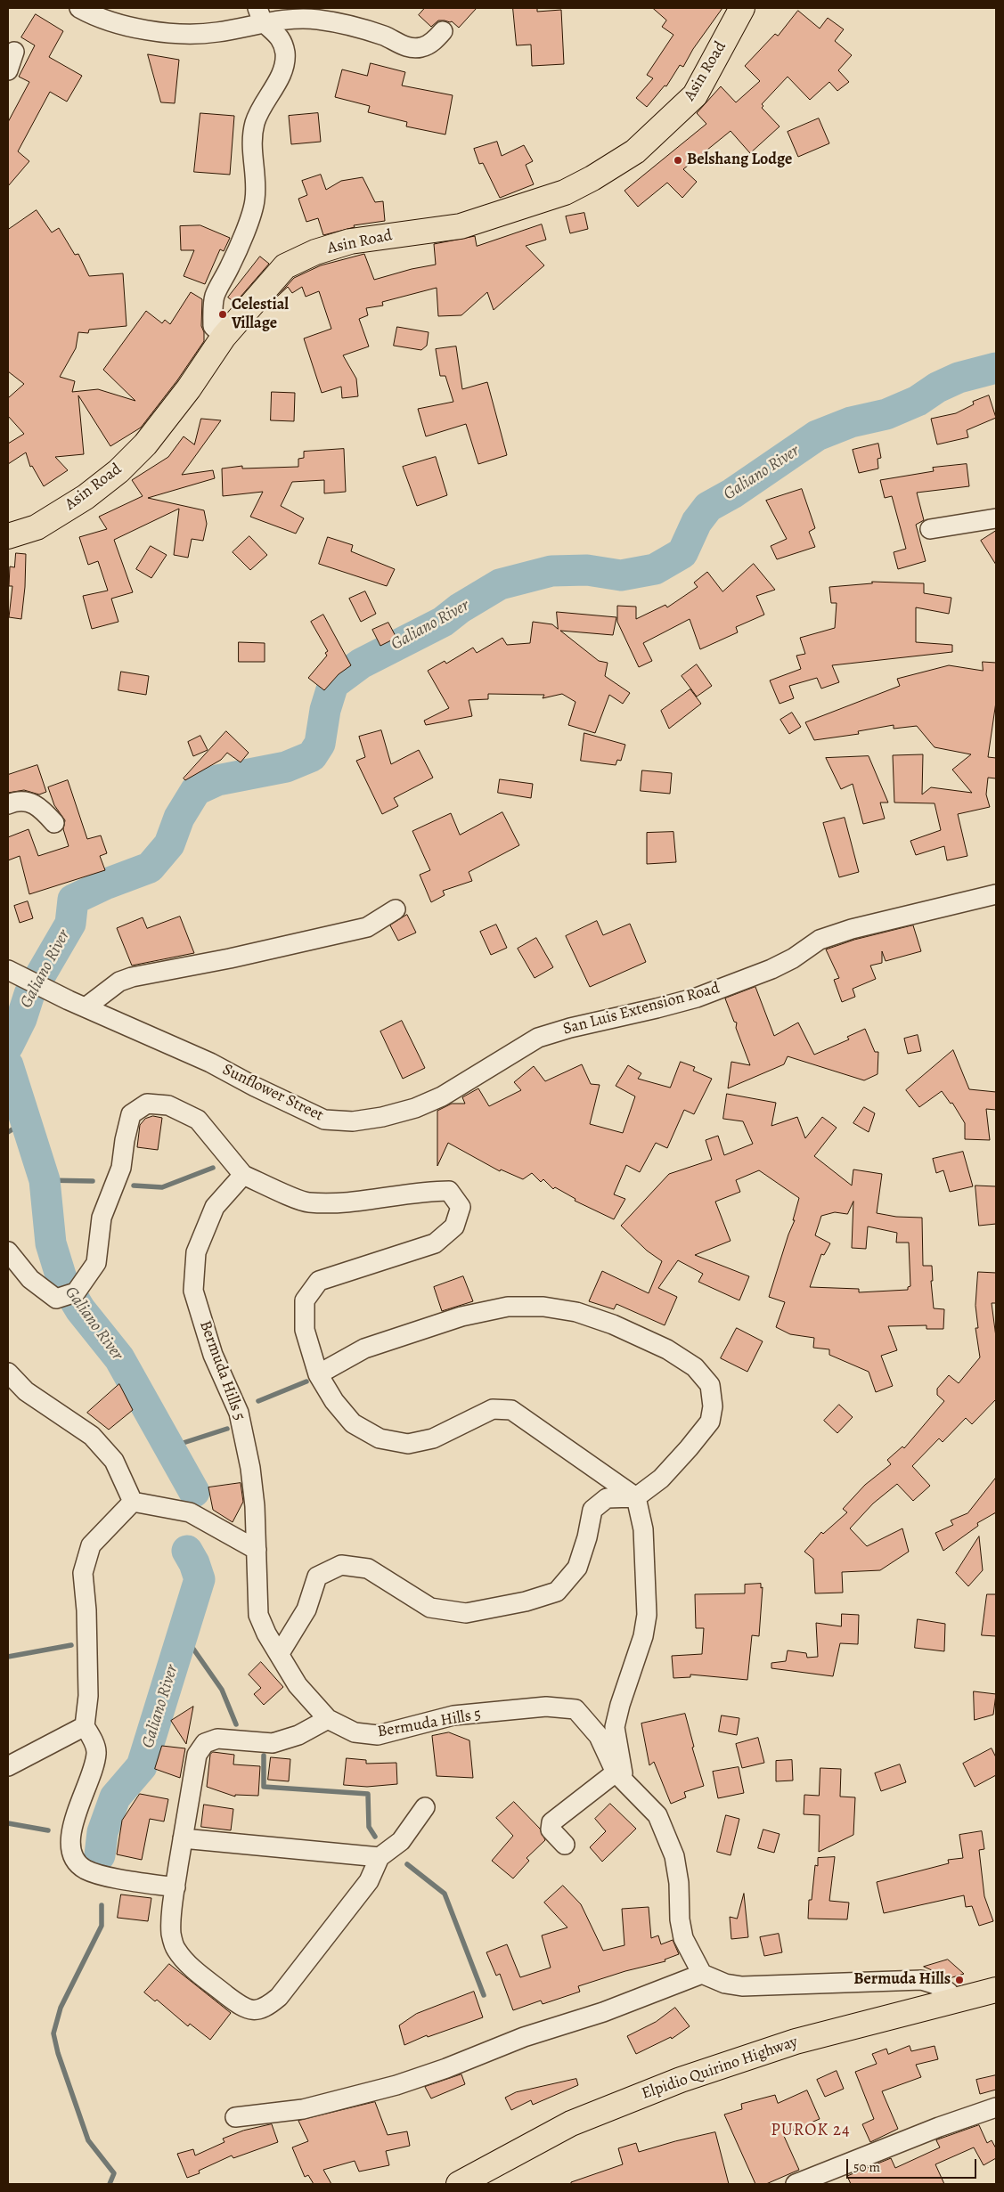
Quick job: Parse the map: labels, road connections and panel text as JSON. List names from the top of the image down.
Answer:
{
  "streets": {
    "main road": ["Asin Road", "Elpidio Quirino Highway"],
    "street": ["San Luis Extension Road", "Sunflower Street", "Bermuda Hills 5"]
  },
  "crossings": [
    ["San Luis Extension Road", "Sunflower Street"]
  ],
  "districts": ["PUROK 24"],
  "water": ["Galiano River"],
  "places": ["Belshang Lodge", "Celestial Village", "Bermuda Hills"],
  "scale_bar": "50 m"
}
